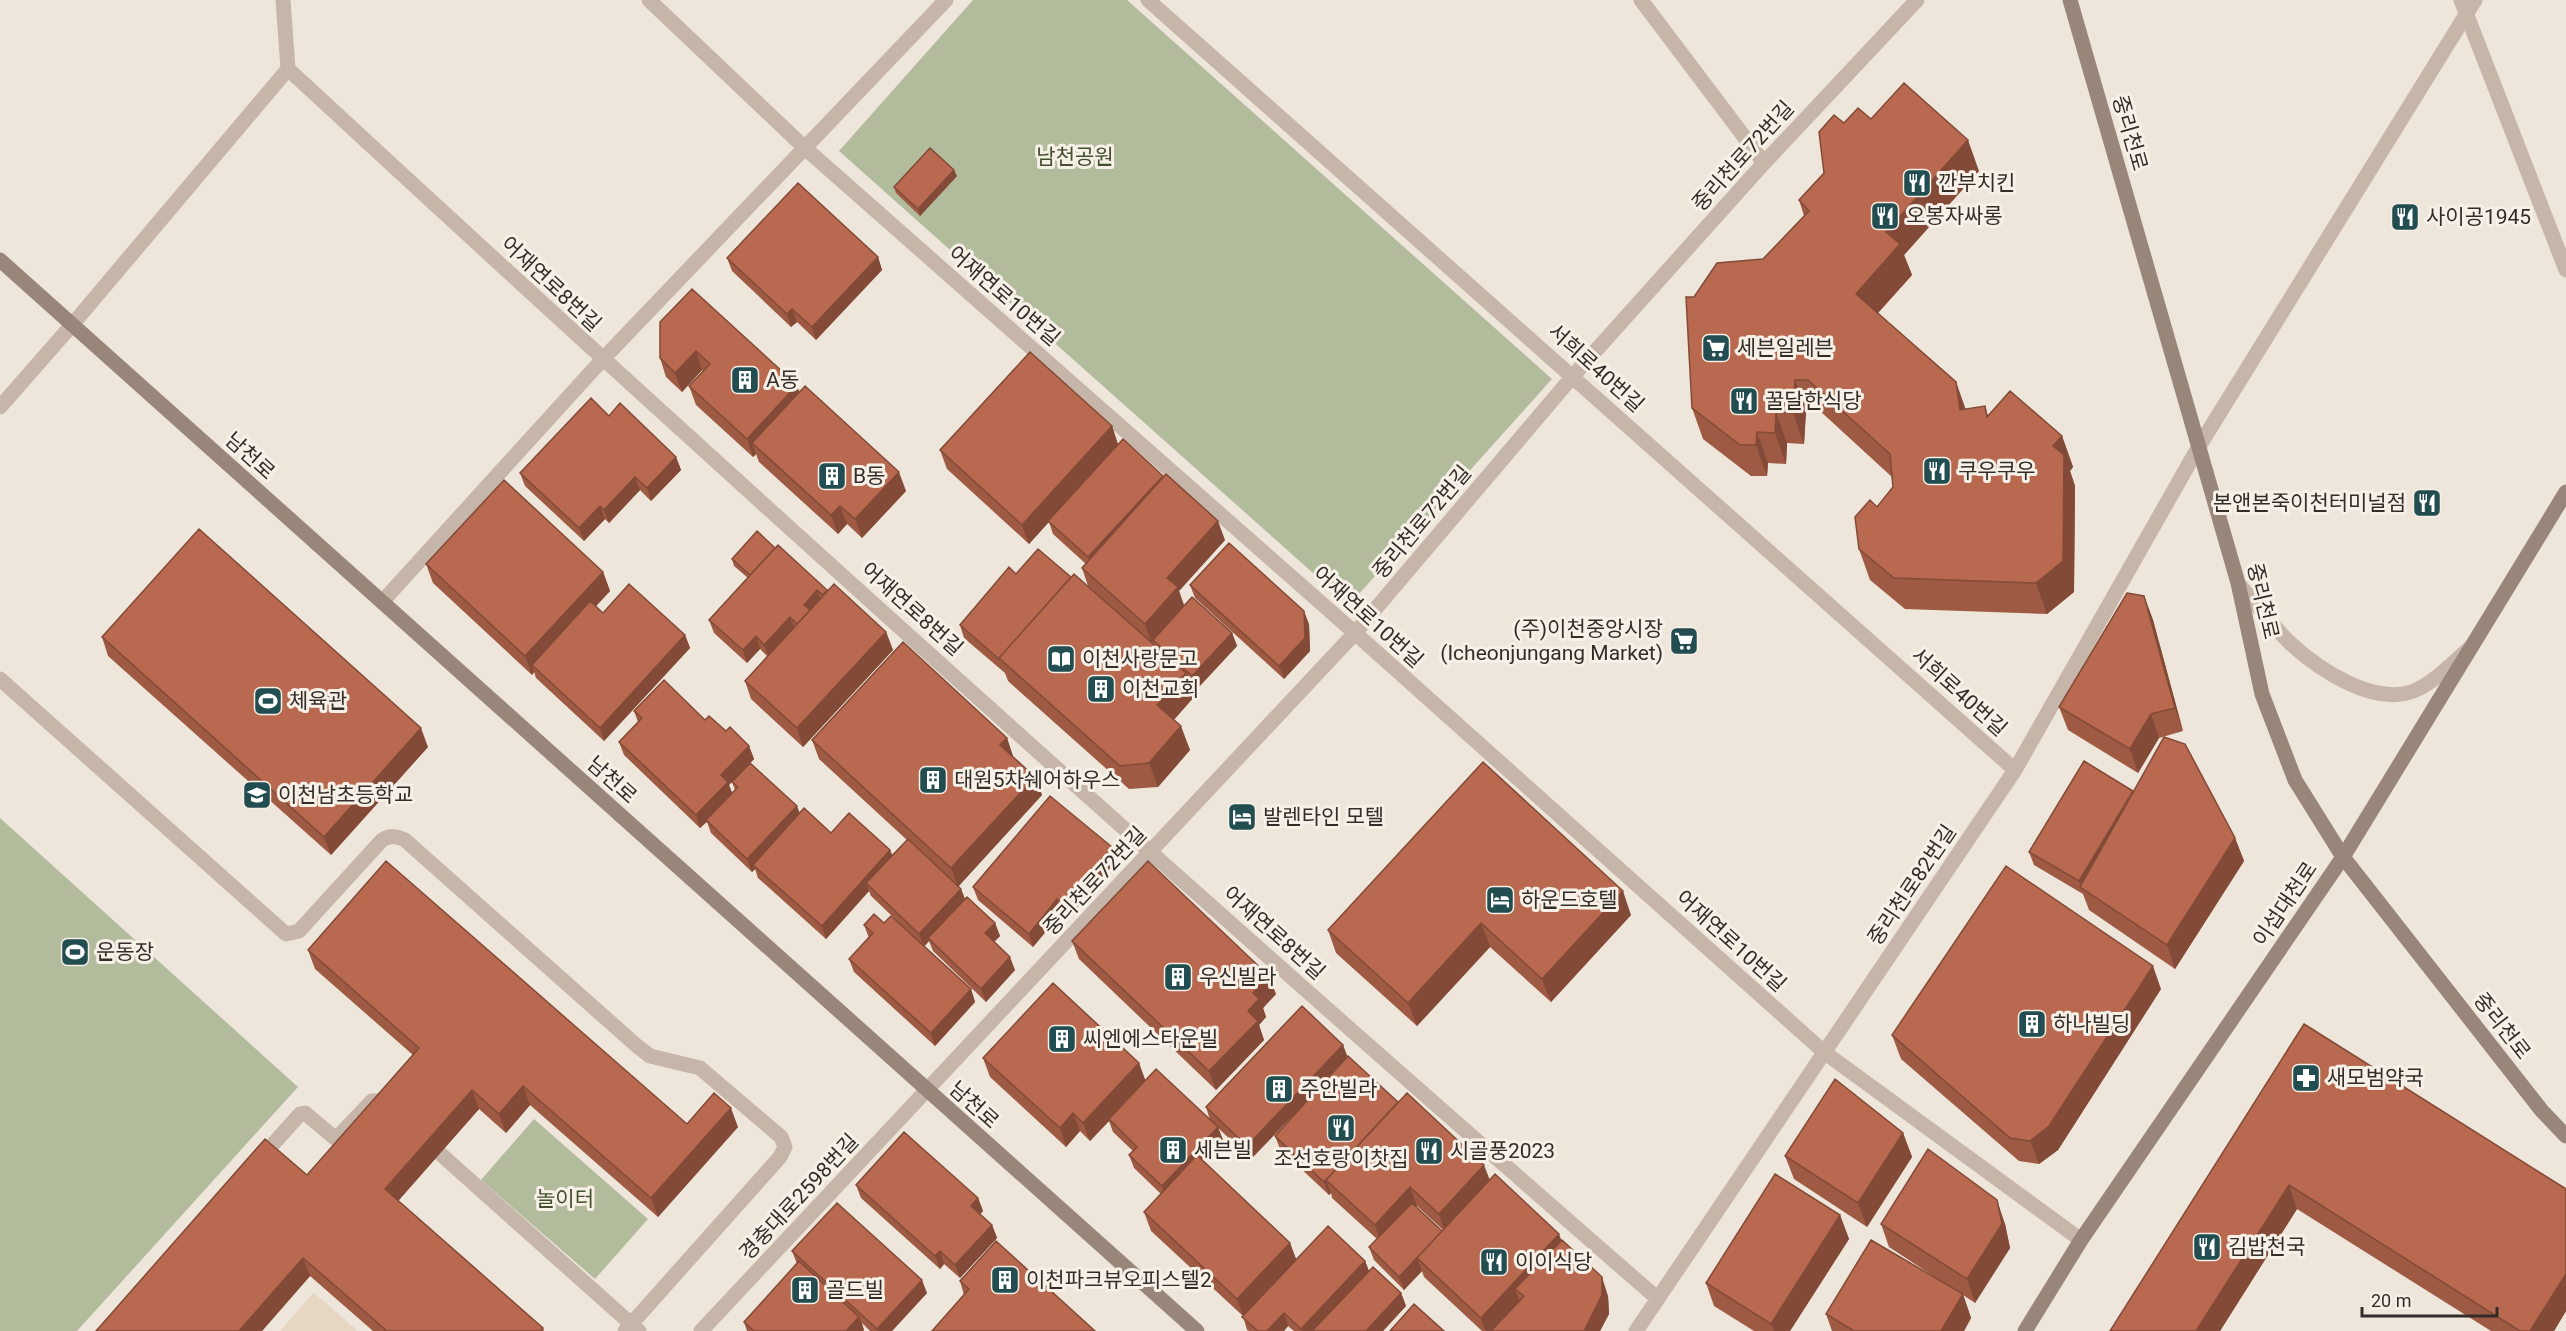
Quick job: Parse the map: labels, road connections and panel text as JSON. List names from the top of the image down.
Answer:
{
  "streets": {
    "street": [
      "중리천로",
      "중리천로72번길",
      "어재연로8번길",
      "어재연로10번길",
      "서희로40번길",
      "남천로",
      "중리천로82번길",
      "이섭대천로",
      "경충대로2598번길"
    ]
  },
  "crossings": [
    ["중리천로", "중리천로82번길"],
    ["중리천로", "이섭대천로"],
    ["중리천로72번길", "어재연로8번길"],
    ["중리천로72번길", "어재연로10번길"],
    ["중리천로72번길", "서희로40번길"],
    ["중리천로72번길", "남천로"],
    ["중리천로72번길", "경충대로2598번길"],
    ["어재연로8번길", "중리천로82번길"],
    ["어재연로10번길", "중리천로82번길"],
    ["어재연로10번길", "이섭대천로"],
    ["서희로40번길", "중리천로82번길"],
    ["남천로", "경충대로2598번길"]
  ],
  "parks": ["남천공원", "놀이터"],
  "places": {
    "restaurant": [
      "깐부치킨",
      "오봉자싸롱",
      "사이공1945",
      "꿀달한식당",
      "쿠우쿠우",
      "본앤본죽이천터미널점",
      "조선호랑이찻집",
      "시골풍2023",
      "김밥천국",
      "이이식당"
    ],
    "supermarket": ["세븐일레븐", "(주)이천중앙시장 (Icheonjungang Market)"],
    "building": [
      "A동",
      "B동",
      "이천교회",
      "대원5차쉐어하우스",
      "우신빌라",
      "하나빌딩",
      "씨엔에스타운빌",
      "주안빌라",
      "세븐빌",
      "이천파크뷰오피스텔2",
      "골드빌"
    ],
    "library": ["이천사랑문고"],
    "sports": ["체육관", "운동장"],
    "school or university": ["이천남초등학교"],
    "hotel": ["발렌타인 모텔", "하운드호텔"],
    "pharmacy": ["새모범약국"]
  },
  "scale_bar": "20 m"
}
